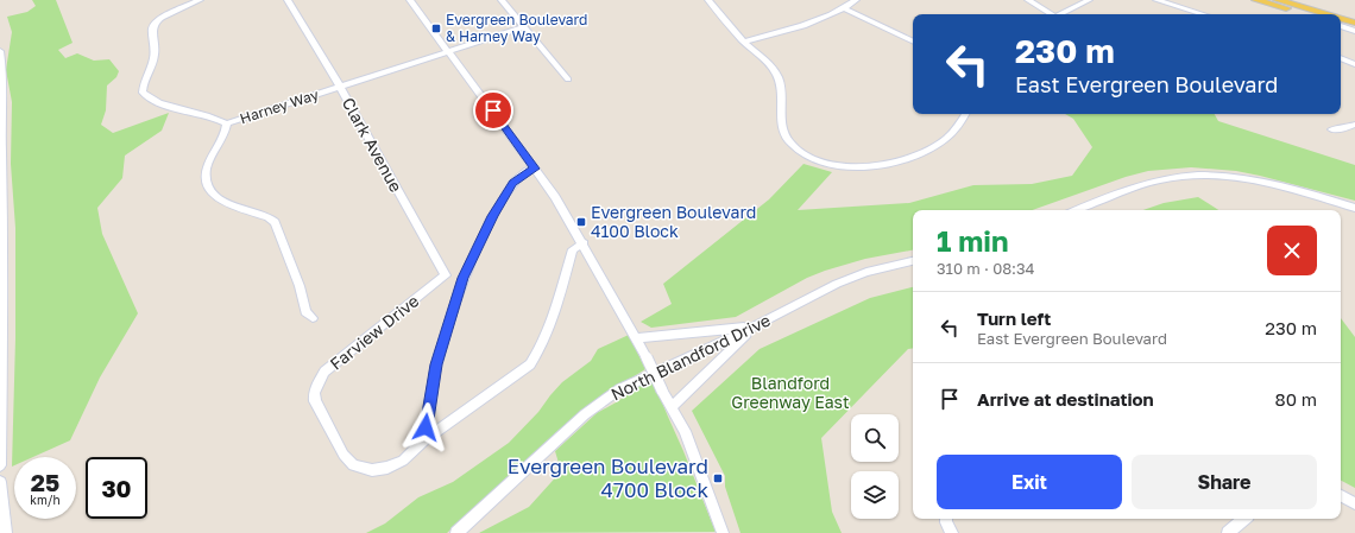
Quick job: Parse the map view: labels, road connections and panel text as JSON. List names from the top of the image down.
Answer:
{
  "streets": {
    "street": [
      "Harney Way",
      "Clark Avenue",
      "Farview Drive",
      "North Blandford Drive"
    ]
  },
  "crossings": [
    ["Harney Way", "Clark Avenue"],
    ["Clark Avenue", "Farview Drive"]
  ],
  "parks": ["Blandford Greenway East"],
  "places": {
    "transit": ["Evergreen Boulevard & Harney Way", "Evergreen Boulevard 4100 Block", "Evergreen Boulevard 4700 Block"]
  },
  "page": {
    "turn": ["230 m", "East Evergreen Boulevard"],
    "heading": ["1 min", "310 m · 08:34"],
    "list": [
      {
        "name": "Turn left",
        "note": "East Evergreen Boulevard",
        "value": "230 m"
      },
      {
        "name": "Arrive at destination",
        "value": "80 m"
      }
    ],
    "buttons": ["Exit", "Share"],
    "speed": "25 km/h",
    "limit": "30"
  }
}
